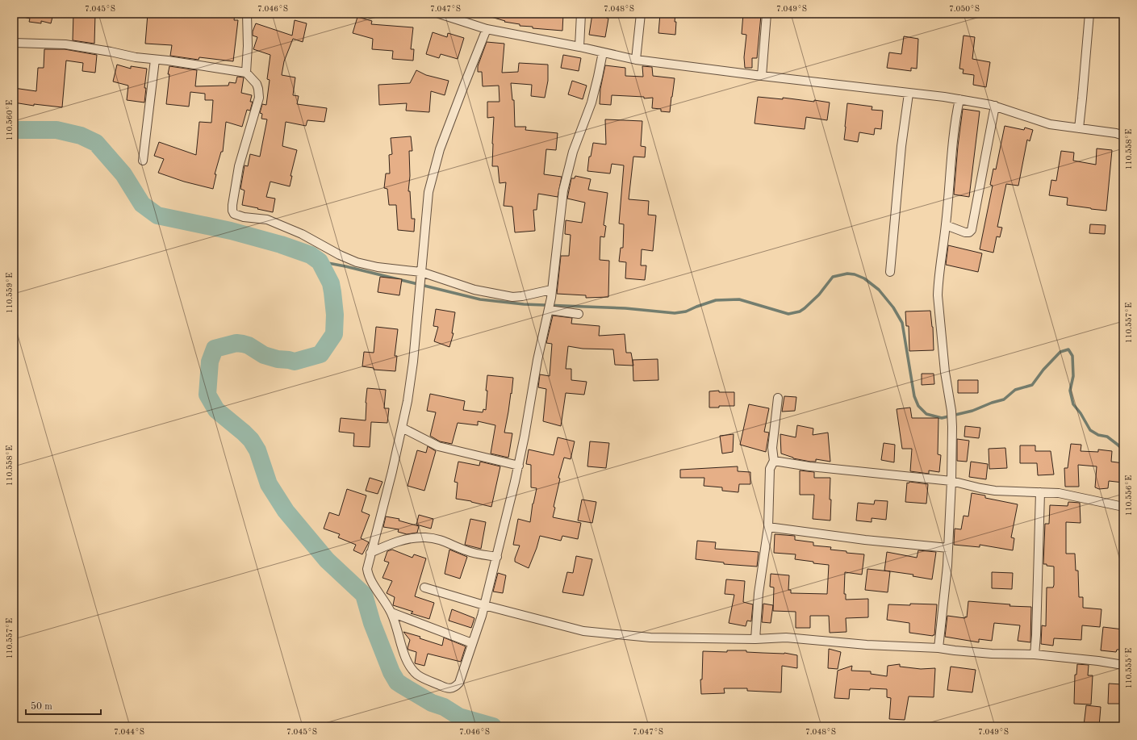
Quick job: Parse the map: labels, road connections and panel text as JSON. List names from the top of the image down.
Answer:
{
  "scale_bar": "50 m",
  "coordinates": [
    "7.045°S",
    "7.046°S",
    "7.047°S",
    "7.048°S",
    "7.049°S",
    "7.050°S",
    "110.560°E",
    "110.558°E",
    "110.559°E",
    "110.557°E",
    "110.556°E",
    "110.555°E",
    "7.044°S"
  ]
}
